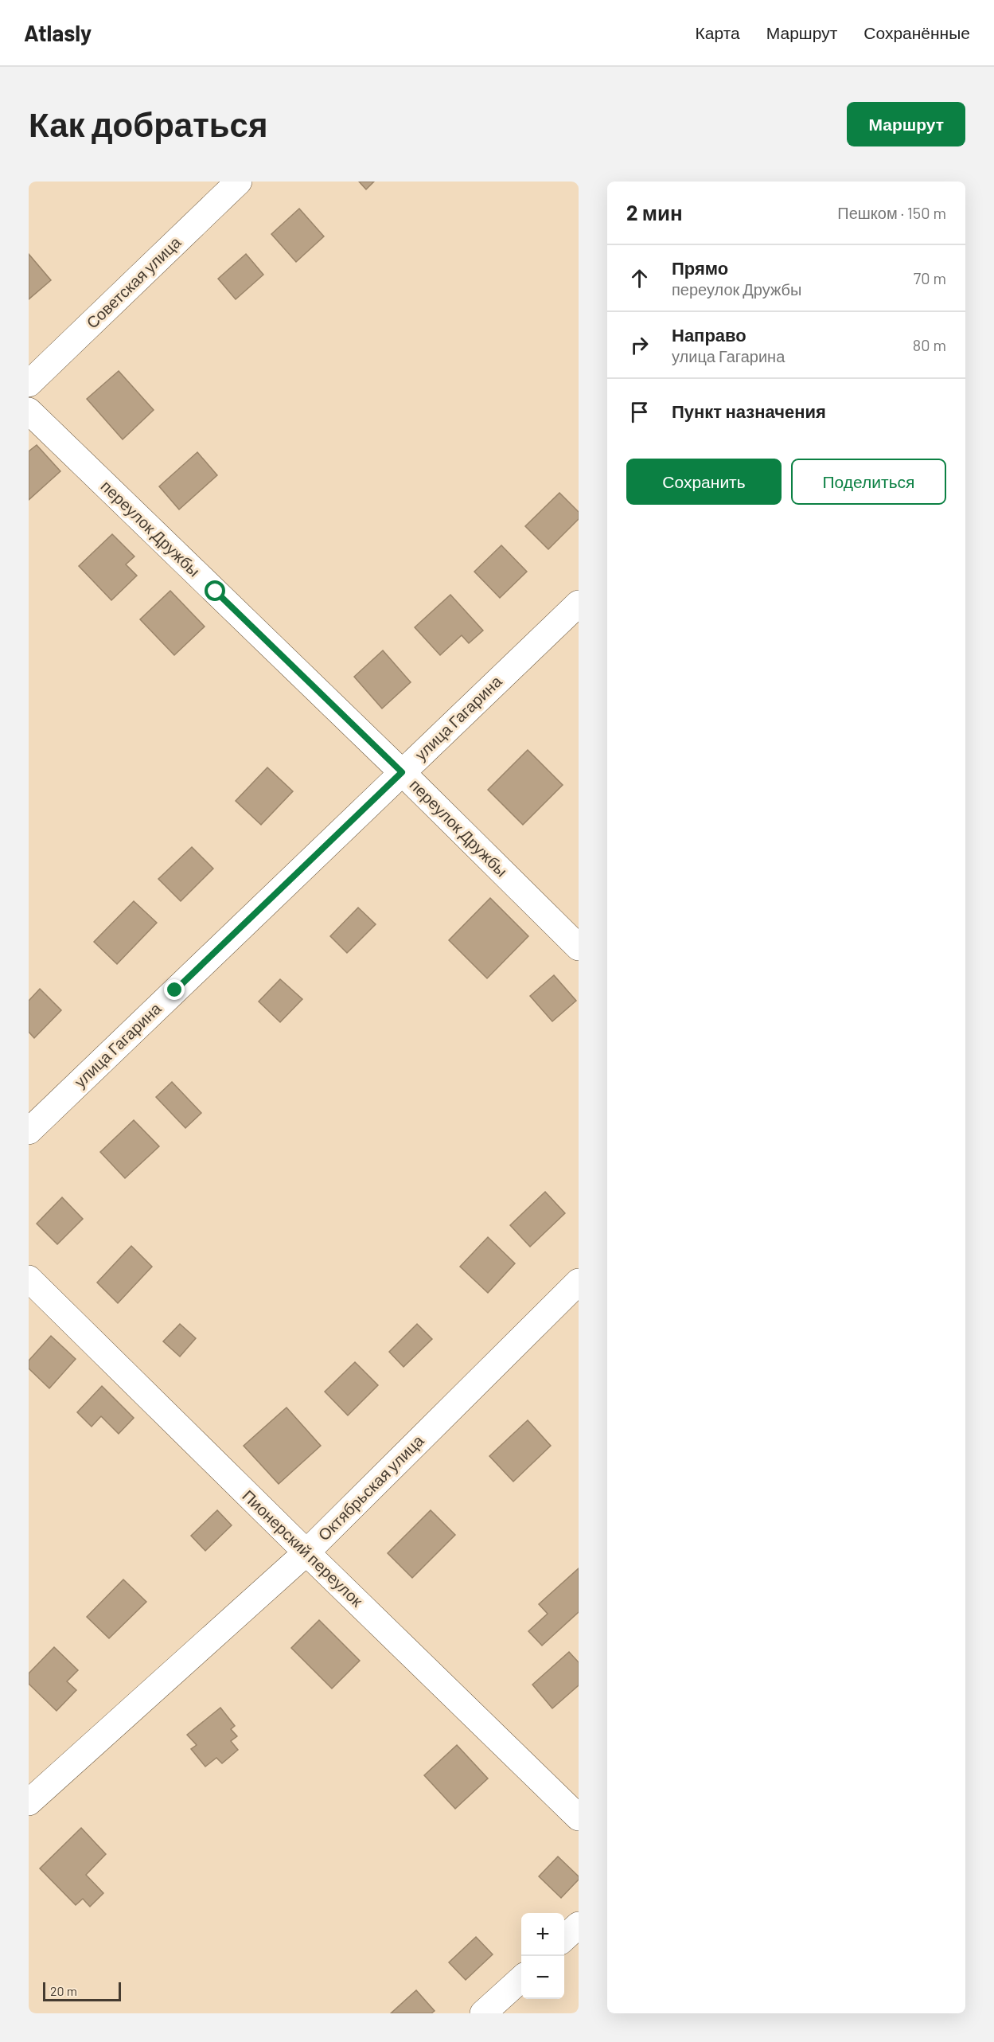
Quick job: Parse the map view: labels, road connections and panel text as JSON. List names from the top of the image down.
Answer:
{
  "streets": {
    "street": [
      "Советская улица",
      "переулок Дружбы",
      "улица Гагарина",
      "Октябрьская улица",
      "Пионерский переулок"
    ]
  },
  "crossings": [
    ["переулок Дружбы", "улица Гагарина"],
    ["Октябрьская улица", "Пионерский переулок"]
  ],
  "scale_bar": "20 m",
  "page": {
    "header": "Atlasly",
    "nav": ["Карта", "Маршрут", "Сохранённые"],
    "buttons": [
      "Маршрут",
      ["Сохранить", "Поделиться"]
    ],
    "title": "Как добраться",
    "heading": ["2 мин", "Пешком · 150 m"],
    "list": [
      ["Прямо", "переулок Дружбы", "70 m"],
      ["Направо", "улица Гагарина", "80 m"],
      "Пункт назначения"
    ],
    "map_buttons": ["+", "−"],
    "scale": "20 m"
  }
}
